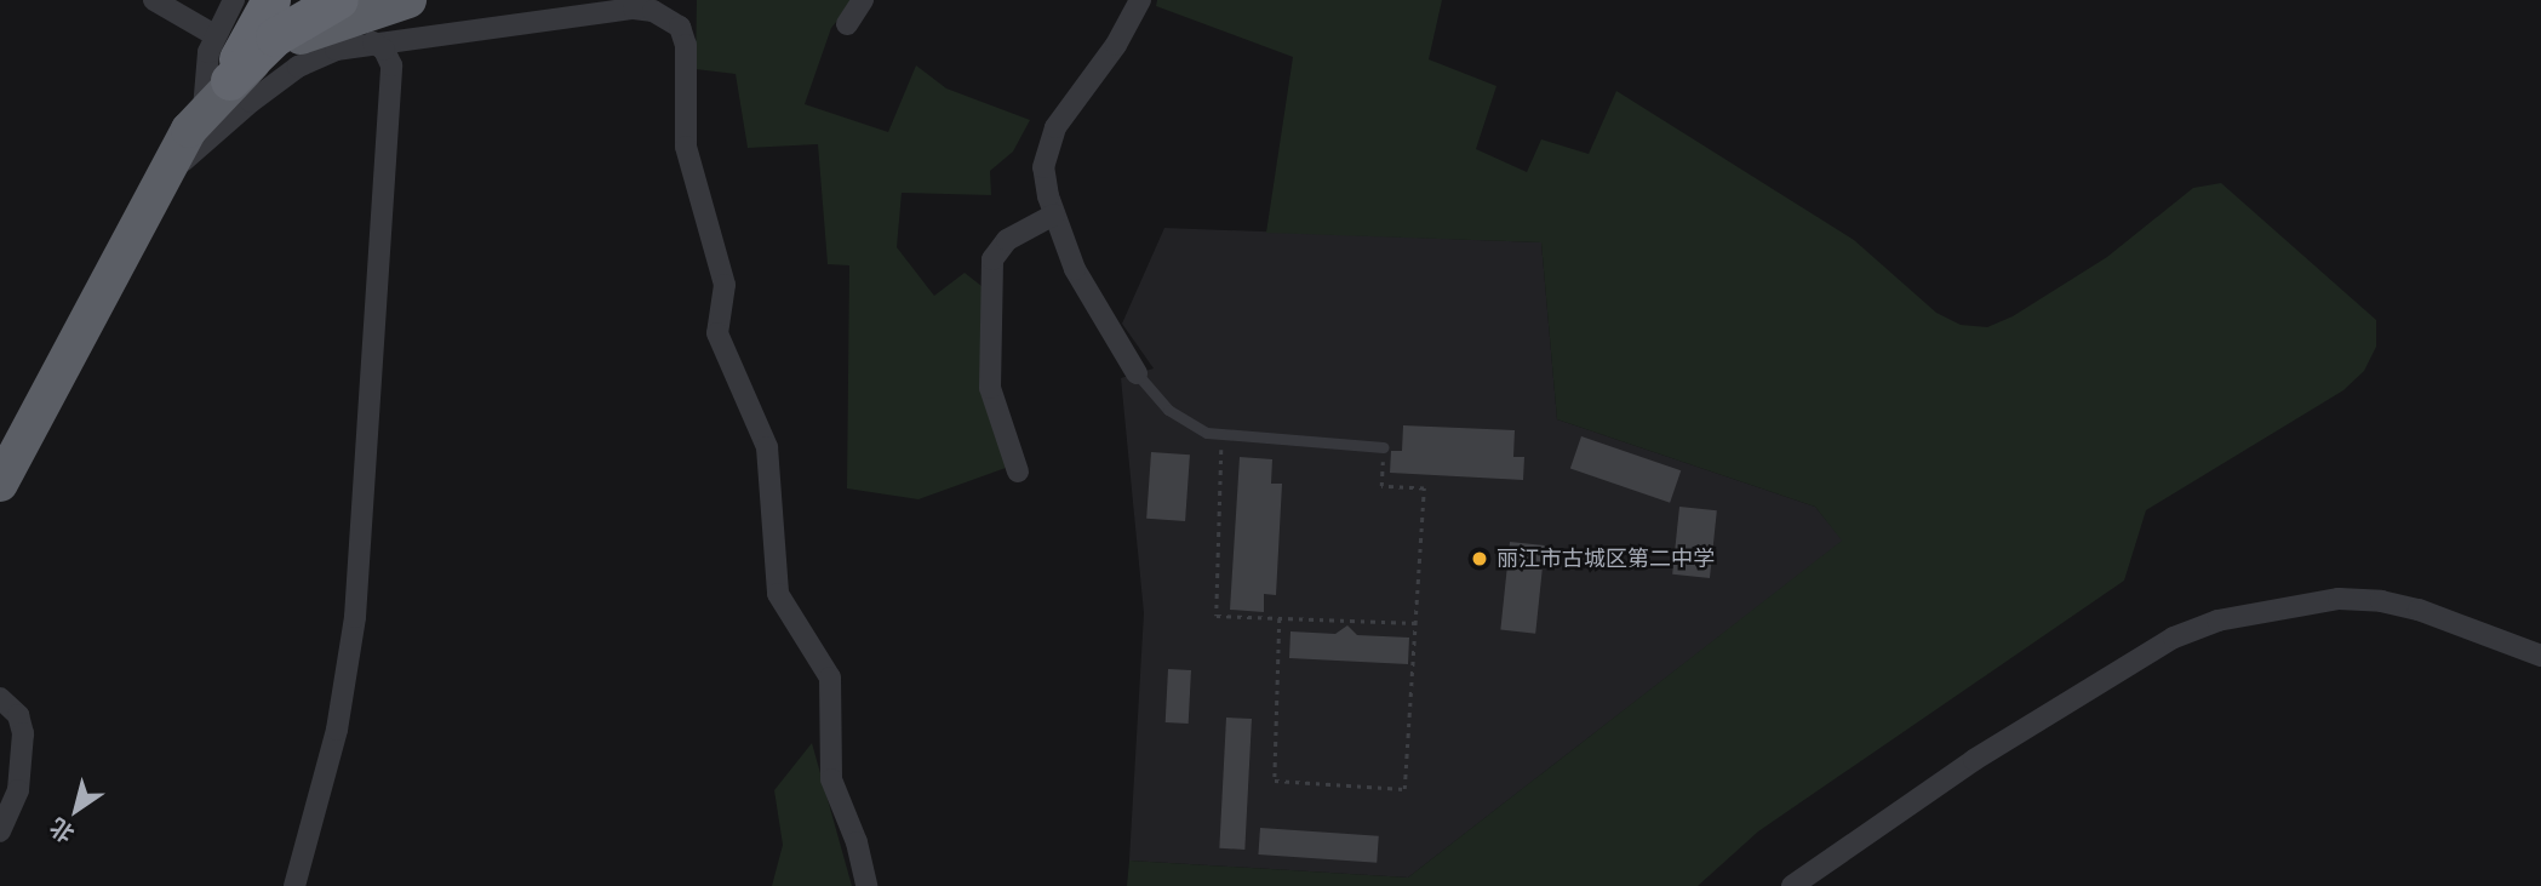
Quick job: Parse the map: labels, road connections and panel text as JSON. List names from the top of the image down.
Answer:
{
  "places": ["丽江市古城区第二中学"],
  "north": "bottom left"
}
